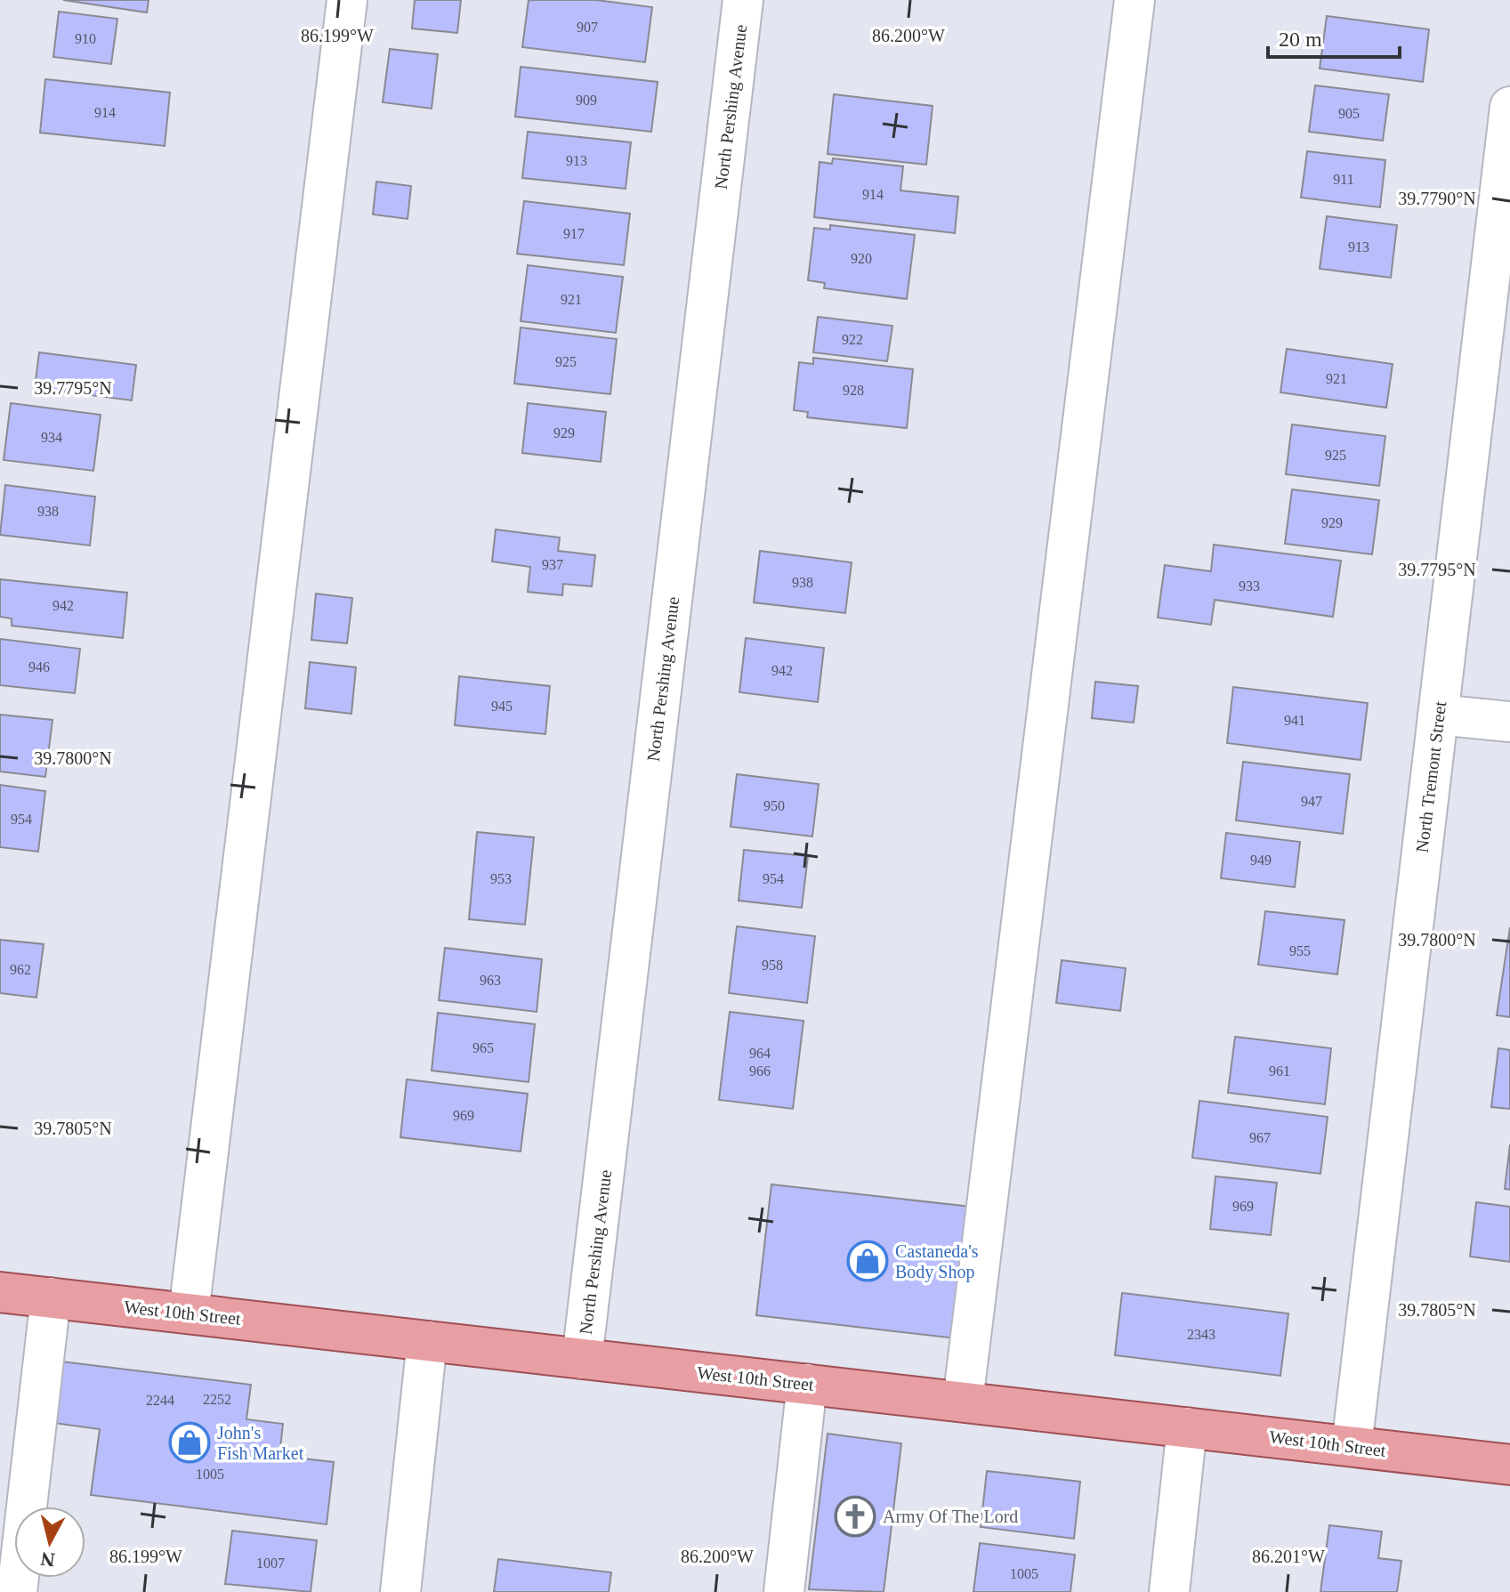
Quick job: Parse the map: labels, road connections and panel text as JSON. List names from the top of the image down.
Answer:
{
  "streets": {
    "main road": ["West 10th Street"],
    "street": ["North Pershing Avenue", "North Tremont Street"]
  },
  "crossings": [
    ["North Pershing Avenue", "West 10th Street"],
    ["North Tremont Street", "West 10th Street"]
  ],
  "places": {
    "shop": ["Castaneda's Body Shop", "John's Fish Market"],
    "church": ["Army Of The Lord"]
  },
  "house_numbers": [
    "907",
    "910",
    "909",
    "914",
    "905",
    "913",
    "911",
    "914",
    "917",
    "913",
    "920",
    "921",
    "922",
    "925",
    "921",
    "928",
    "929",
    "934",
    "925",
    "938",
    "929",
    "937",
    "938",
    "933",
    "942",
    "946",
    "942",
    "945",
    "941",
    "947",
    "950",
    "954",
    "949",
    "953",
    "954",
    "955",
    "958",
    "962",
    "963",
    "965",
    "964",
    "966",
    "961",
    "969",
    "967",
    "969",
    "2343",
    "2252",
    "2244",
    "1005",
    "1007",
    "1005"
  ],
  "scale_bar": "20 m",
  "north": "bottom",
  "coordinates": [
    "86.199°W",
    "86.200°W",
    "39.7790°N",
    "39.7795°N",
    "39.7800°N",
    "39.7805°N",
    "86.201°W"
  ]
}
